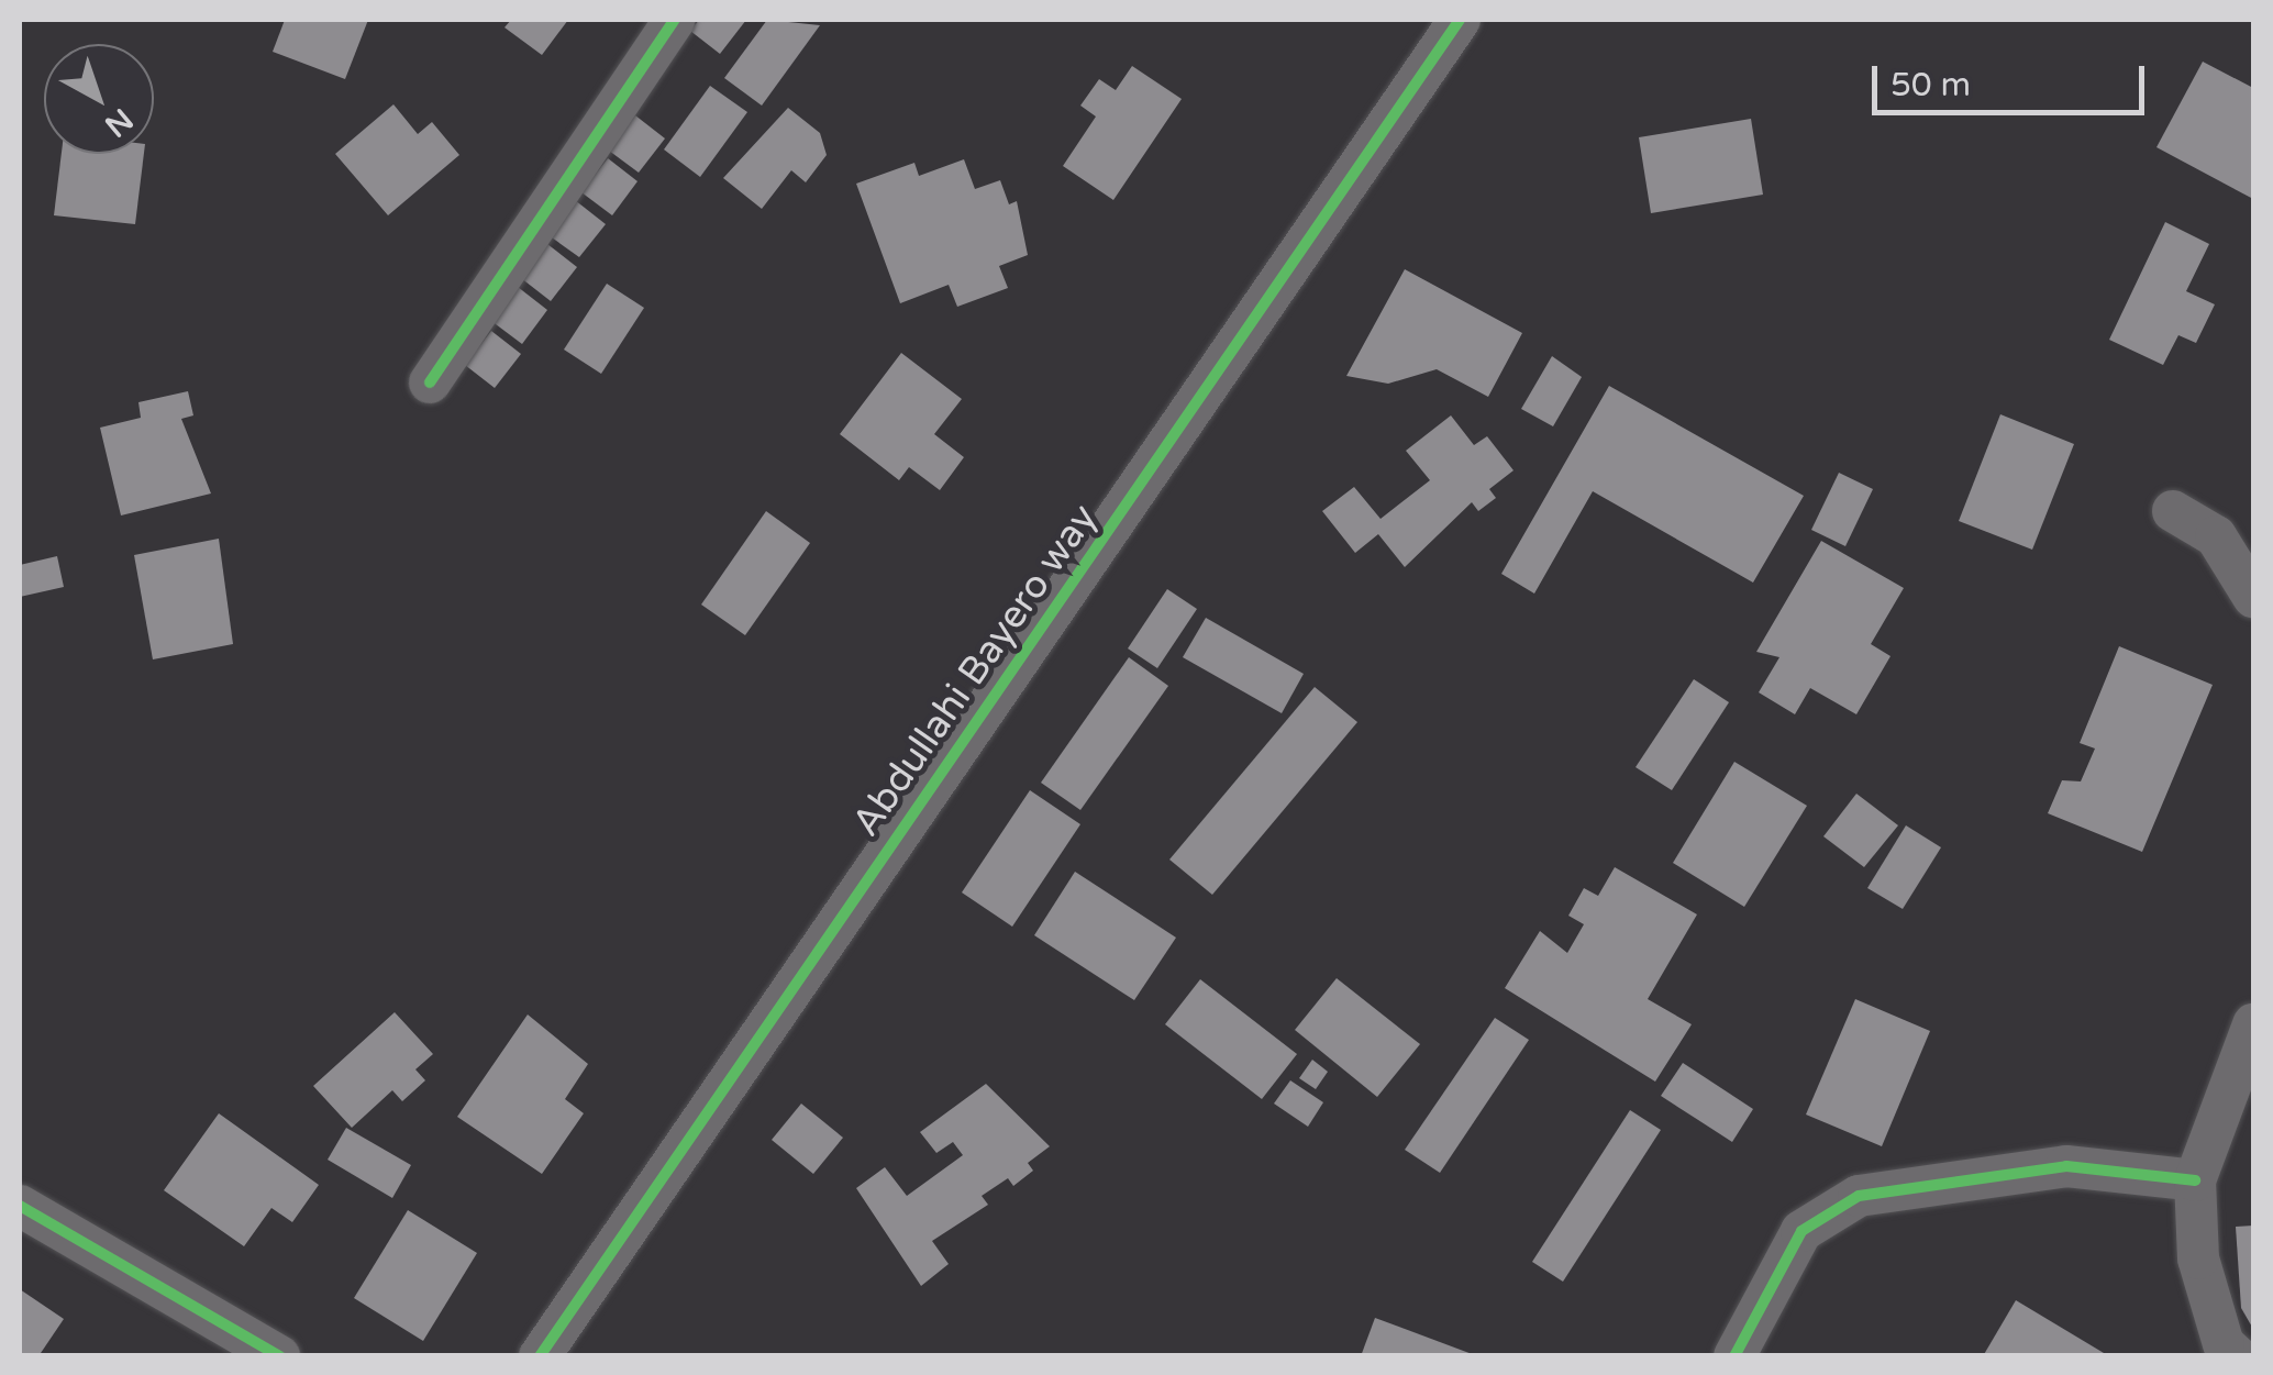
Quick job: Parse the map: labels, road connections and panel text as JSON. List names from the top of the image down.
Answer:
{
  "streets": {
    "street": ["Abdullahi Bayero way"]
  },
  "scale_bar": "50 m",
  "north": "bottom right"
}
